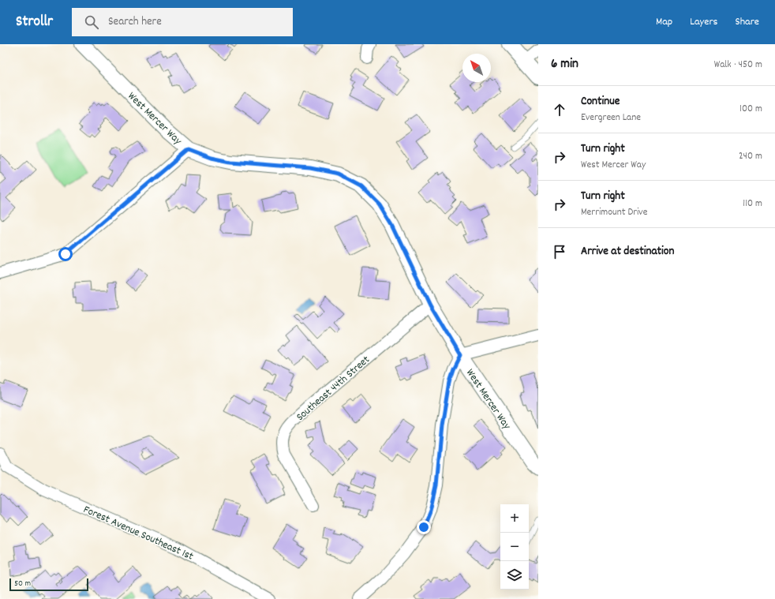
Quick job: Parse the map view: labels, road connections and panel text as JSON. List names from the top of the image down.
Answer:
{
  "streets": {
    "street": ["West Mercer Way", "Southeast 44th Street", "Forest Avenue Southeast 1st"]
  },
  "crossings": [
    ["West Mercer Way", "Southeast 44th Street"]
  ],
  "scale_bar": "50 m",
  "north": "top left",
  "page": {
    "header": "Strollr",
    "search": "Search here",
    "nav": ["Map", "Layers", "Share"],
    "heading": ["6 min", "Walk · 450 m"],
    "list": [
      ["Continue", "Evergreen Lane", "100 m"],
      ["Turn right", "West Mercer Way", "240 m"],
      ["Turn right", "Merrimount Drive", "110 m"],
      "Arrive at destination"
    ],
    "map_buttons": ["+", "−"],
    "scale": "50 m"
  }
}
